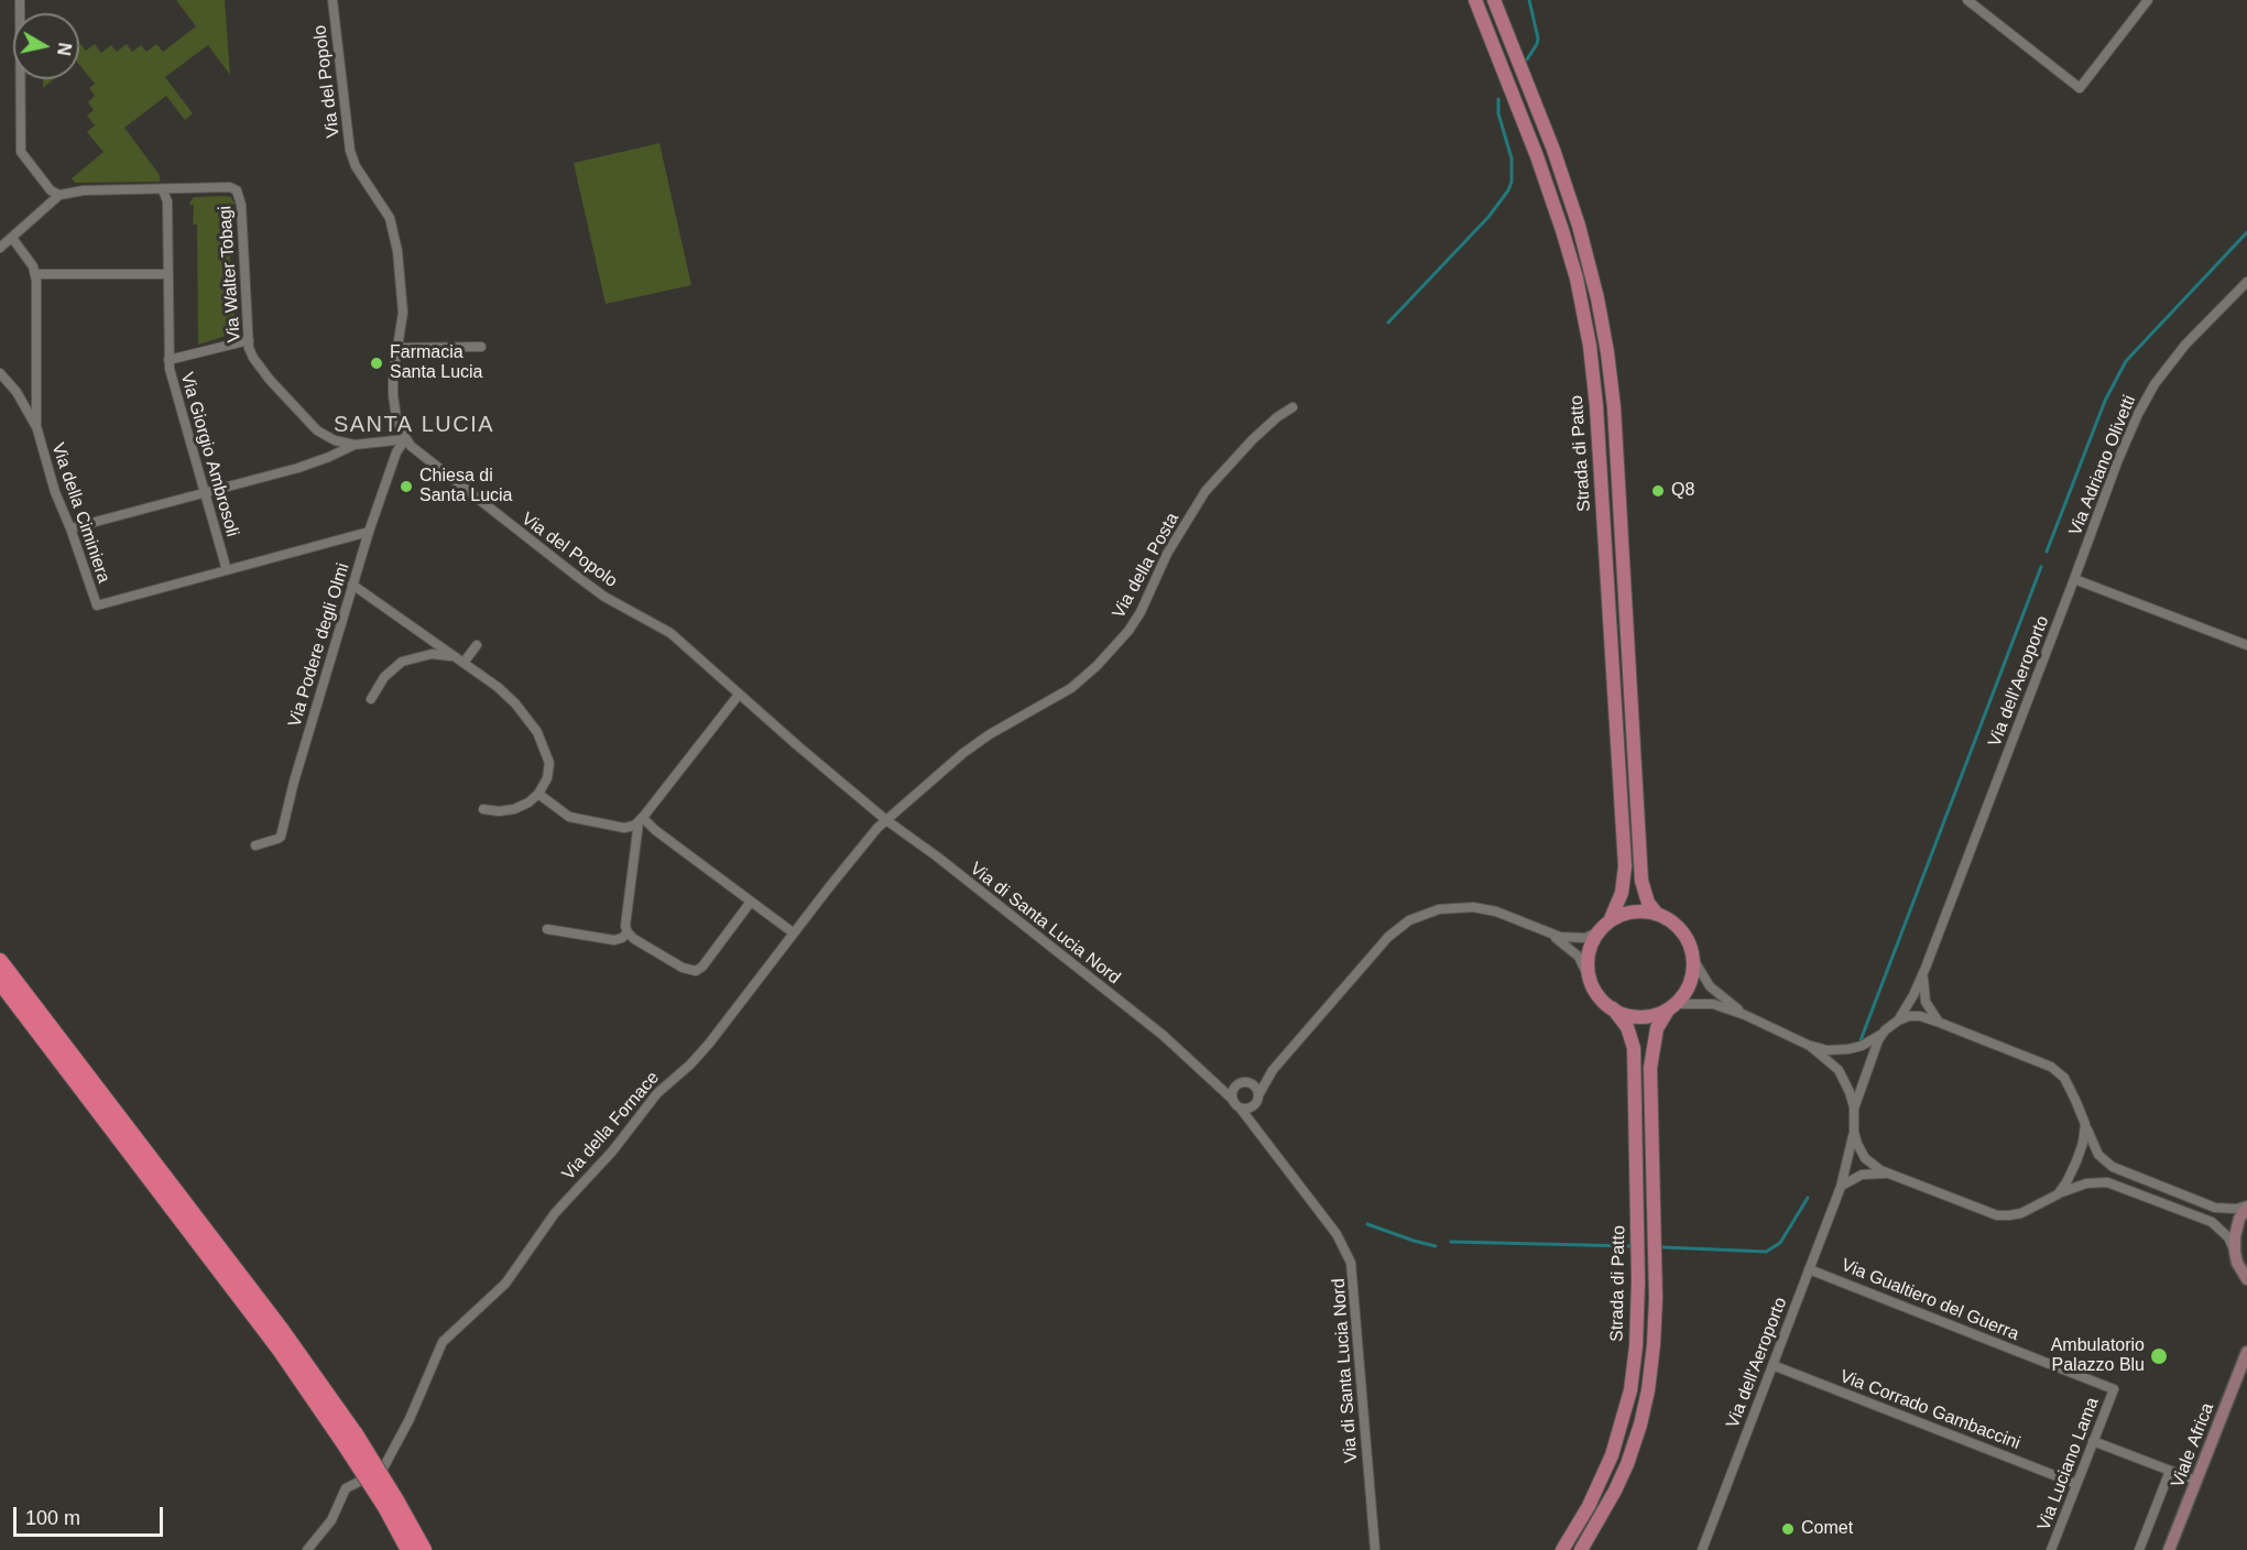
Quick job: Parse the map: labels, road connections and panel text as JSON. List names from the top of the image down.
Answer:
{
  "streets": {
    "main road": ["Strada di Patto"],
    "street": [
      "Via del Popolo",
      "Via Walter Tobagi",
      "Via Giorgio Ambrosoli",
      "Via Adriano Olivetti",
      "Via della Ciminiera",
      "Via della Posta",
      "Via Podere degli Olmi",
      "Via dell'Aeroporto",
      "Via di Santa Lucia Nord",
      "Via della Fornace",
      "Via Gualtiero del Guerra",
      "Via Corrado Gambaccini",
      "Viale Africa",
      "Via Luciano Lama"
    ]
  },
  "crossings": [
    ["Via del Popolo", "Via della Posta"],
    ["Via del Popolo", "Via Podere degli Olmi"],
    ["Via del Popolo", "Via di Santa Lucia Nord"],
    ["Via del Popolo", "Via della Fornace"],
    ["Via Walter Tobagi", "Via Giorgio Ambrosoli"],
    ["Via Giorgio Ambrosoli", "Via della Ciminiera"],
    ["Via Adriano Olivetti", "Via dell'Aeroporto"],
    ["Via della Posta", "Via di Santa Lucia Nord"],
    ["Via della Posta", "Via della Fornace"],
    ["Via dell'Aeroporto", "Via Gualtiero del Guerra"],
    ["Via dell'Aeroporto", "Via Corrado Gambaccini"],
    ["Via di Santa Lucia Nord", "Via della Fornace"],
    ["Via Gualtiero del Guerra", "Via Luciano Lama"],
    ["Via Corrado Gambaccini", "Via Luciano Lama"]
  ],
  "districts": ["SANTA LUCIA"],
  "places": [
    "Farmacia Santa Lucia",
    "Chiesa di Santa Lucia",
    "Q8",
    "Ambulatorio Palazzo Blu",
    "Comet"
  ],
  "scale_bar": "100 m",
  "north": "right"
}
